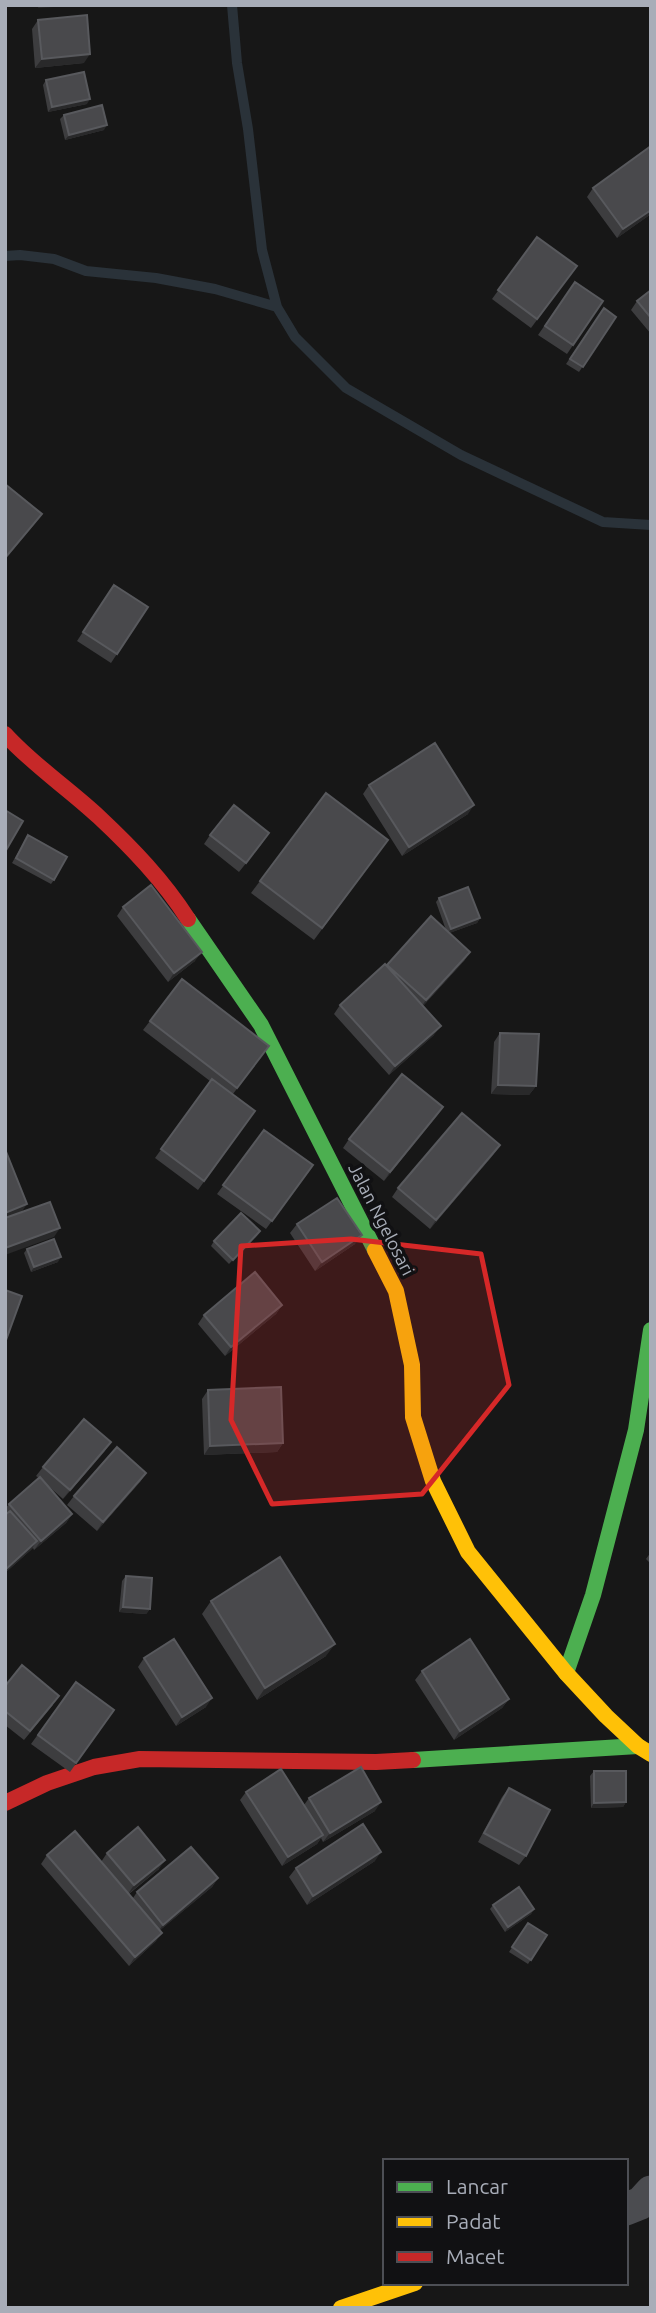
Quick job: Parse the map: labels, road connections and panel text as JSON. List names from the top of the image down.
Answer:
{
  "streets": {
    "street": ["Jalan Ngelosari"]
  },
  "legend": ["Lancar", "Padat", "Macet"]
}
